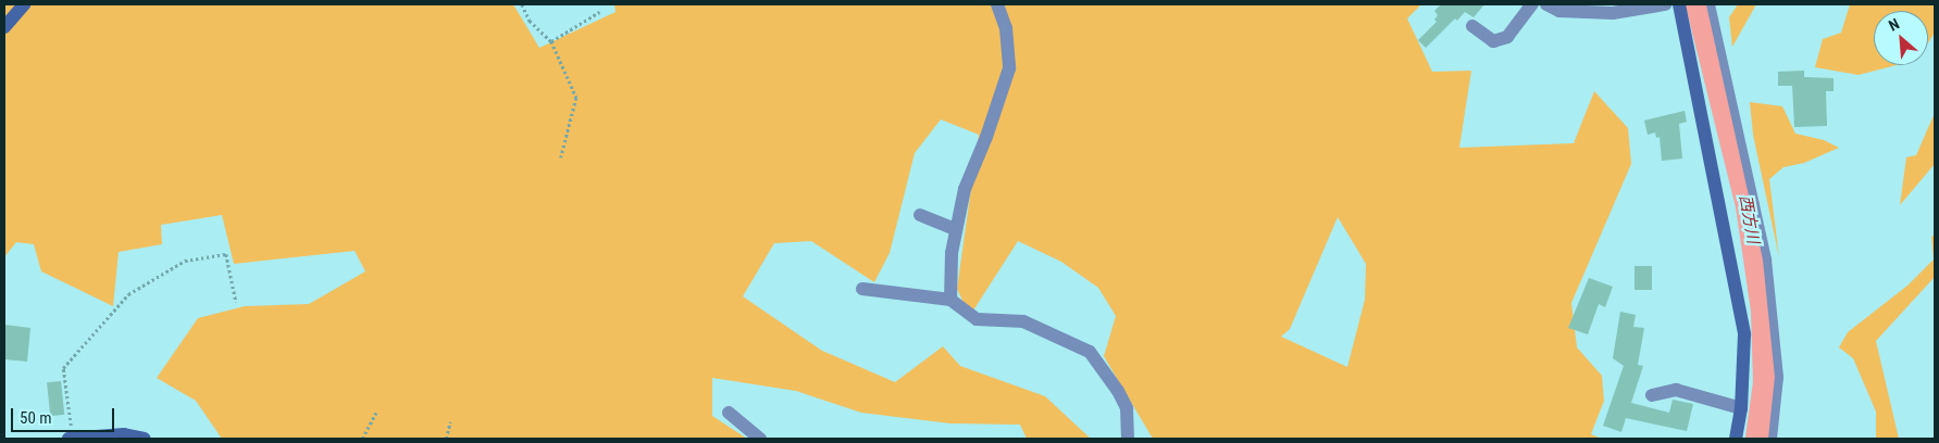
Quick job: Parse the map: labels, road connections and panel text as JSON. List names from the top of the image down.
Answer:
{
  "water": ["西方川"],
  "scale_bar": "50 m",
  "north": "top left"
}
